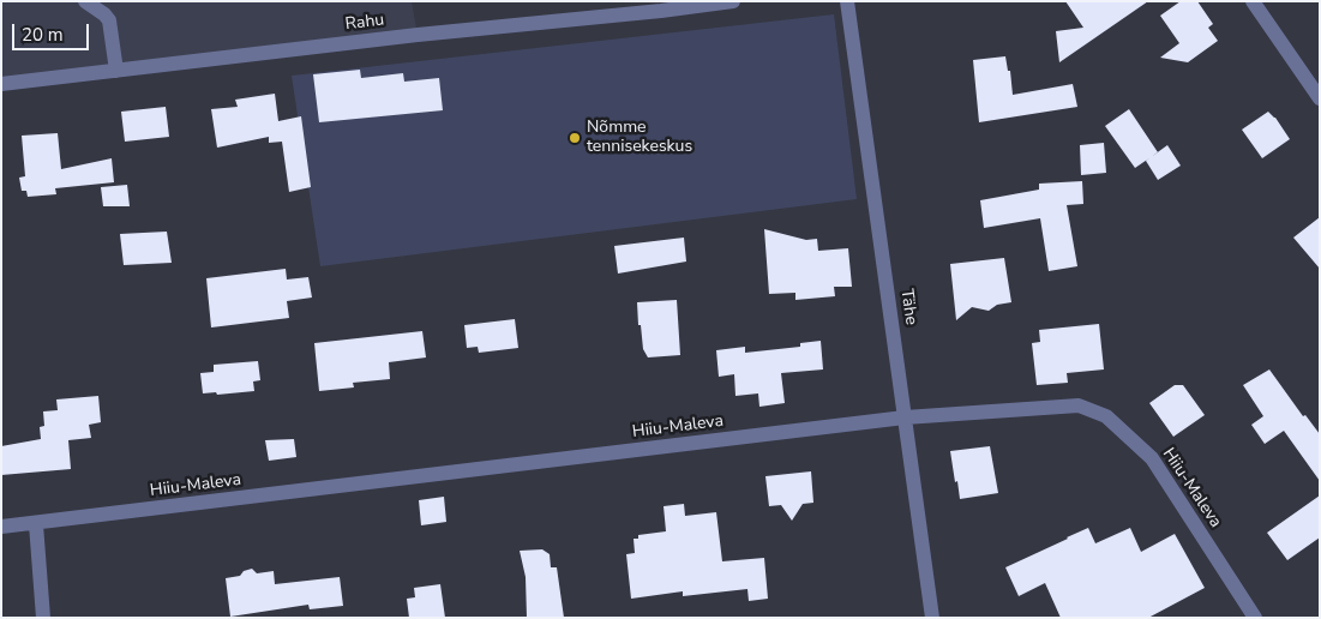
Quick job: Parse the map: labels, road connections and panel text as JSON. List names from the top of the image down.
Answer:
{
  "streets": {
    "street": ["Rahu", "Tähe", "Hiiu-Maleva"]
  },
  "crossings": [
    ["Tähe", "Hiiu-Maleva"]
  ],
  "places": ["Nõmme tennisekeskus"],
  "scale_bar": "20 m"
}
